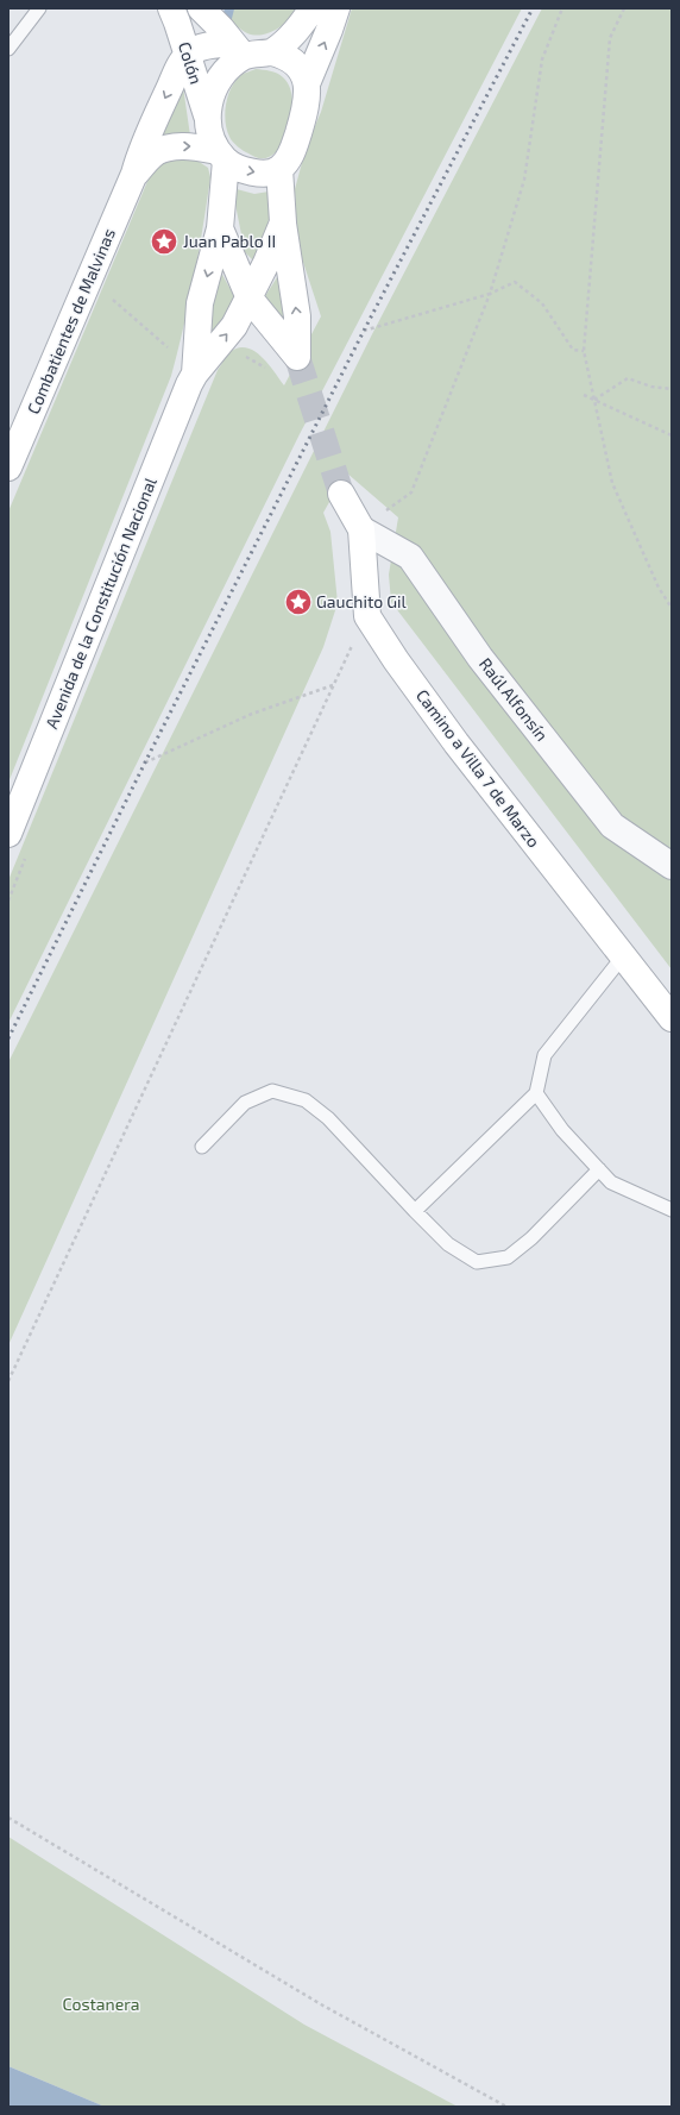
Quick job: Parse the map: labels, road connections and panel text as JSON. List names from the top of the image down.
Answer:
{
  "streets": {
    "street": [
      "Colón",
      "Combatientes de Malvinas",
      "Avenida de la Constitución Nacional",
      "Raúl Alfonsín",
      "Camino a Villa 7 de Marzo"
    ]
  },
  "crossings": [
    ["Colón", "Combatientes de Malvinas"],
    ["Colón", "Avenida de la Constitución Nacional"],
    ["Combatientes de Malvinas", "Avenida de la Constitución Nacional"],
    ["Raúl Alfonsín", "Camino a Villa 7 de Marzo"]
  ],
  "parks": ["Costanera"],
  "places": {
    "place": ["Juan Pablo II", "Gauchito Gil"]
  }
}
